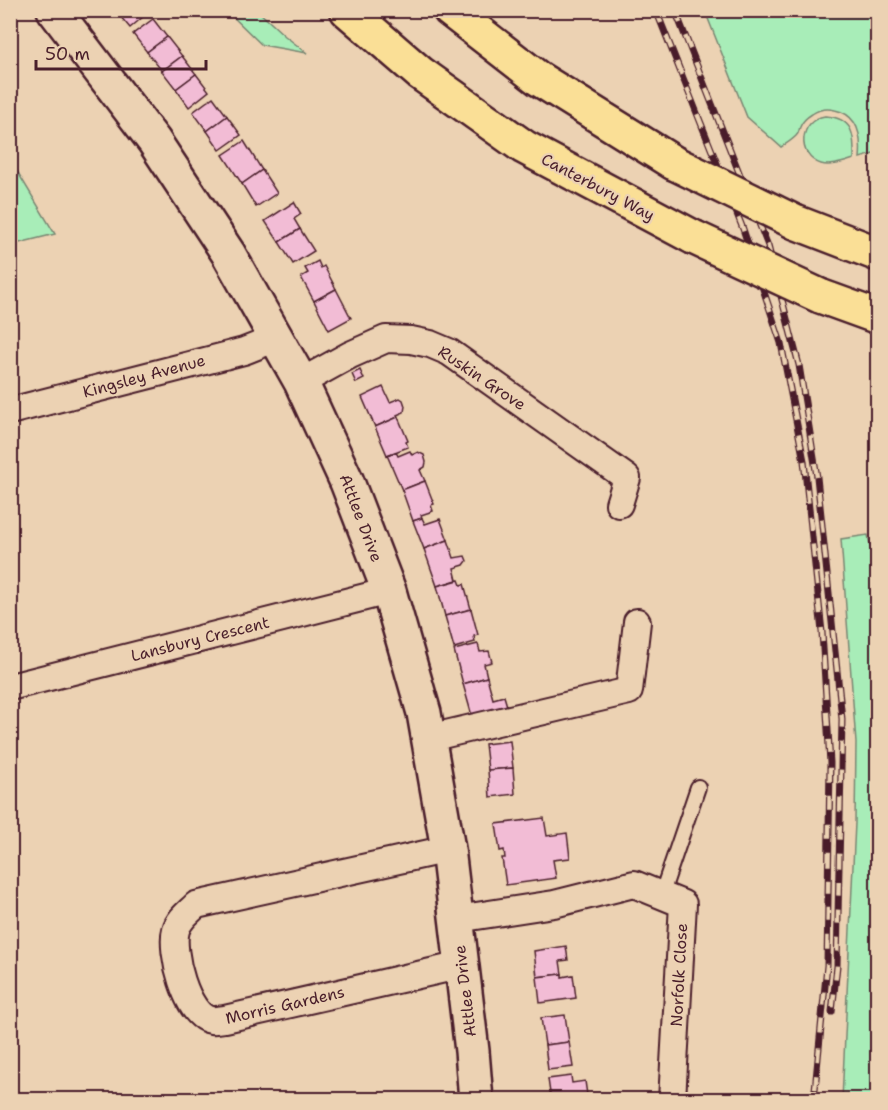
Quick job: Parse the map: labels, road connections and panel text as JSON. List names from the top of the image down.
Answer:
{
  "streets": {
    "highway": ["Canterbury Way"],
    "street": [
      "Kingsley Avenue",
      "Ruskin Grove",
      "Attlee Drive",
      "Lansbury Crescent",
      "Norfolk Close",
      "Morris Gardens"
    ]
  },
  "crossings": [
    ["Kingsley Avenue", "Attlee Drive"],
    ["Ruskin Grove", "Attlee Drive"],
    ["Attlee Drive", "Lansbury Crescent"],
    ["Attlee Drive", "Norfolk Close"],
    ["Attlee Drive", "Morris Gardens"]
  ],
  "scale_bar": "50 m"
}
